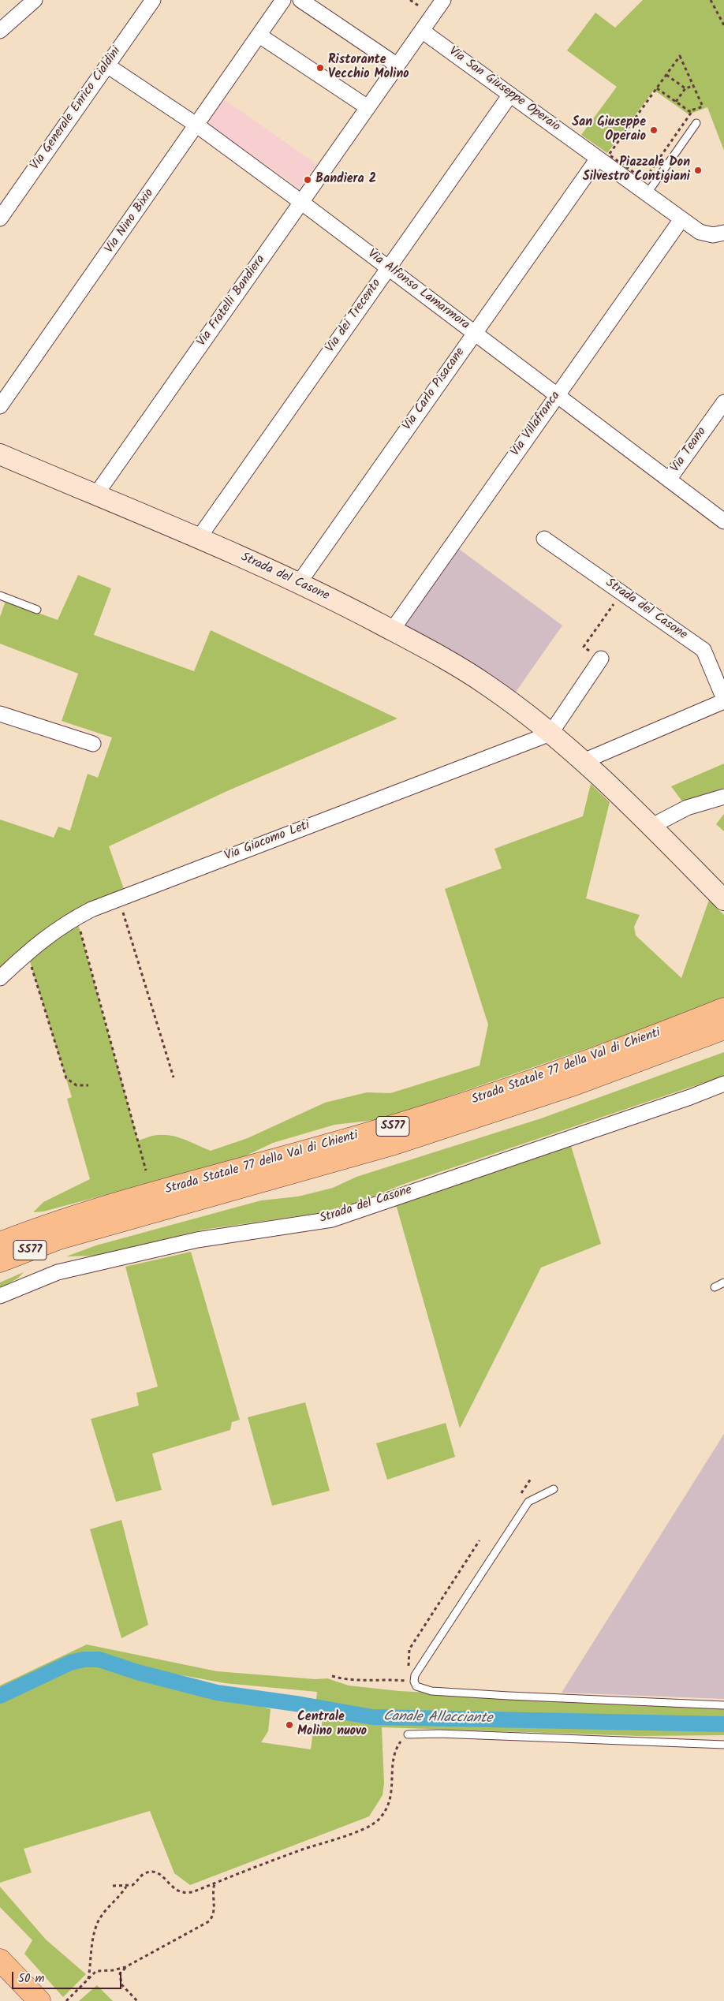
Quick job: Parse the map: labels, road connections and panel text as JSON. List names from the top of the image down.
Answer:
{
  "streets": {
    "highway": ["Strada Statale 77 della Val di Chienti", "SS77"],
    "street": [
      "Via San Giuseppe Operaio",
      "Via Generale Enrico Cialdini",
      "Via Nino Bixio",
      "Via Alfonso Lamarmora",
      "Via Fratelli Bandiera",
      "Via dei Trecento",
      "Via Carlo Pisacane",
      "Via Villafranca",
      "Via Teano",
      "Strada del Casone",
      "Via Giacomo Leti"
    ]
  },
  "crossings": [
    ["Via San Giuseppe Operaio", "Via Fratelli Bandiera"],
    ["Via San Giuseppe Operaio", "Via dei Trecento"],
    ["Via San Giuseppe Operaio", "Via Carlo Pisacane"],
    ["Via San Giuseppe Operaio", "Via Villafranca"],
    ["Via Generale Enrico Cialdini", "Via Alfonso Lamarmora"],
    ["Via Nino Bixio", "Via Alfonso Lamarmora"],
    ["Via Alfonso Lamarmora", "Via Fratelli Bandiera"],
    ["Via Alfonso Lamarmora", "Via dei Trecento"],
    ["Via Alfonso Lamarmora", "Via Carlo Pisacane"],
    ["Via Alfonso Lamarmora", "Via Villafranca"],
    ["Via Alfonso Lamarmora", "Via Teano"],
    ["Via Fratelli Bandiera", "Strada del Casone"],
    ["Via dei Trecento", "Strada del Casone"],
    ["Via Carlo Pisacane", "Strada del Casone"],
    ["Via Villafranca", "Strada del Casone"],
    ["Strada del Casone", "Via Giacomo Leti"]
  ],
  "water": ["Canale Allacciante"],
  "places": [
    "Ristorante Vecchio Molino",
    "San Giuseppe Operaio",
    "Piazzale Don Silvestro Contigiani",
    "Bandiera 2",
    "Centrale Molino nuovo"
  ],
  "scale_bar": "50 m"
}
